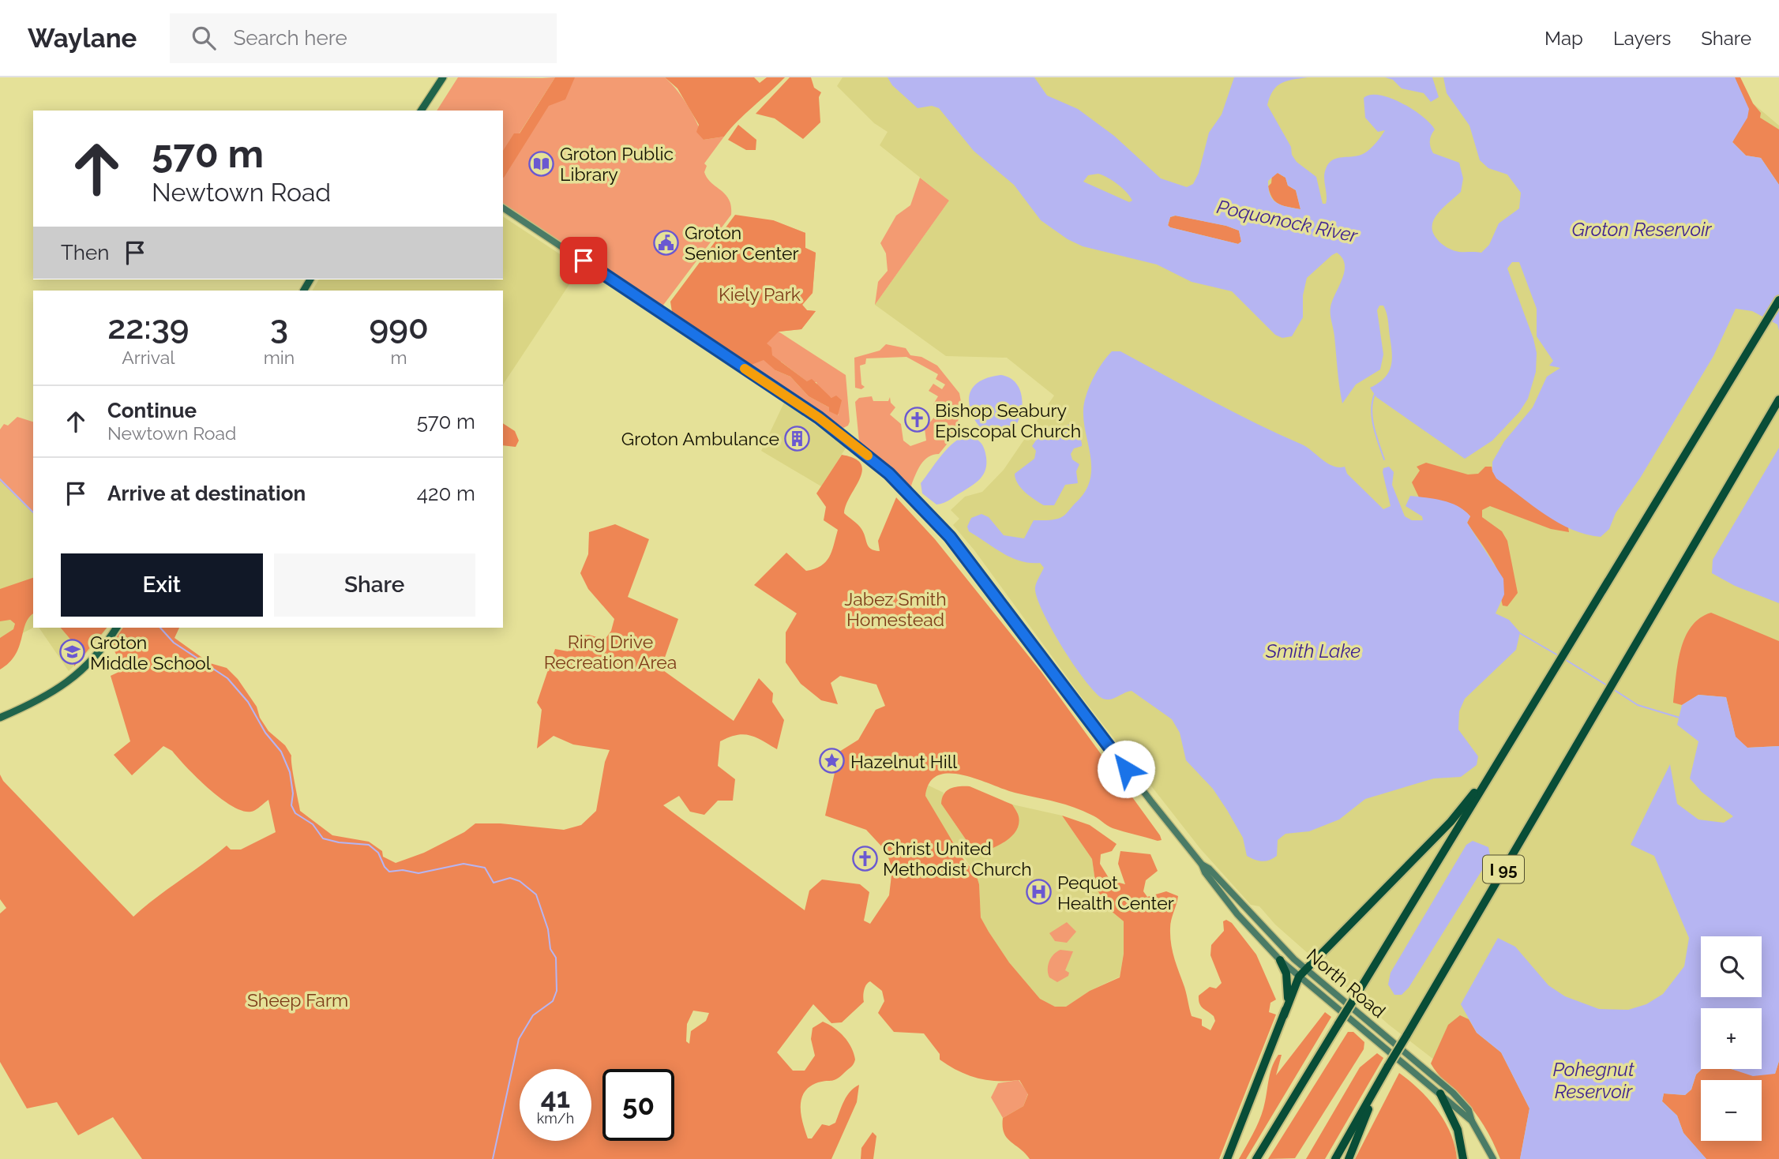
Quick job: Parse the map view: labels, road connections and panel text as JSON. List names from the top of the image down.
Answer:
{
  "streets": {
    "highway": ["I 95"],
    "main road": ["North Road"]
  },
  "water": [
    "Poquonock River",
    "Groton Reservoir",
    "Smith Lake",
    "Pohegnut Reservoir"
  ],
  "parks": [
    "Kiely Park",
    "Jabez Smith Homestead",
    "Ring Drive Recreation Area",
    "Sheep Farm"
  ],
  "places": {
    "library": ["Groton Public Library"],
    "public building": ["Groton Senior Center"],
    "church": ["Bishop Seabury Episcopal Church", "Christ United Methodist Church"],
    "building": ["Groton Ambulance"],
    "school or university": ["Groton Middle School"],
    "place": ["Hazelnut Hill"],
    "hospital": ["Pequot Health Center"]
  },
  "page": {
    "header": "Waylane",
    "search": "Search here",
    "nav": ["Map", "Layers", "Share"],
    "turn": ["570 m", "Newtown Road"],
    "then": "Then",
    "eta": [
      "22:39",
      "Arrival",
      "3",
      "min",
      "990",
      "m"
    ],
    "list": [
      {
        "name": "Continue",
        "note": "Newtown Road",
        "value": "570 m"
      },
      {
        "name": "Arrive at destination",
        "value": "420 m"
      }
    ],
    "buttons": ["Exit", "Share"],
    "map_buttons": ["+", "−"],
    "speed": "41 km/h",
    "limit": "50"
  }
}
